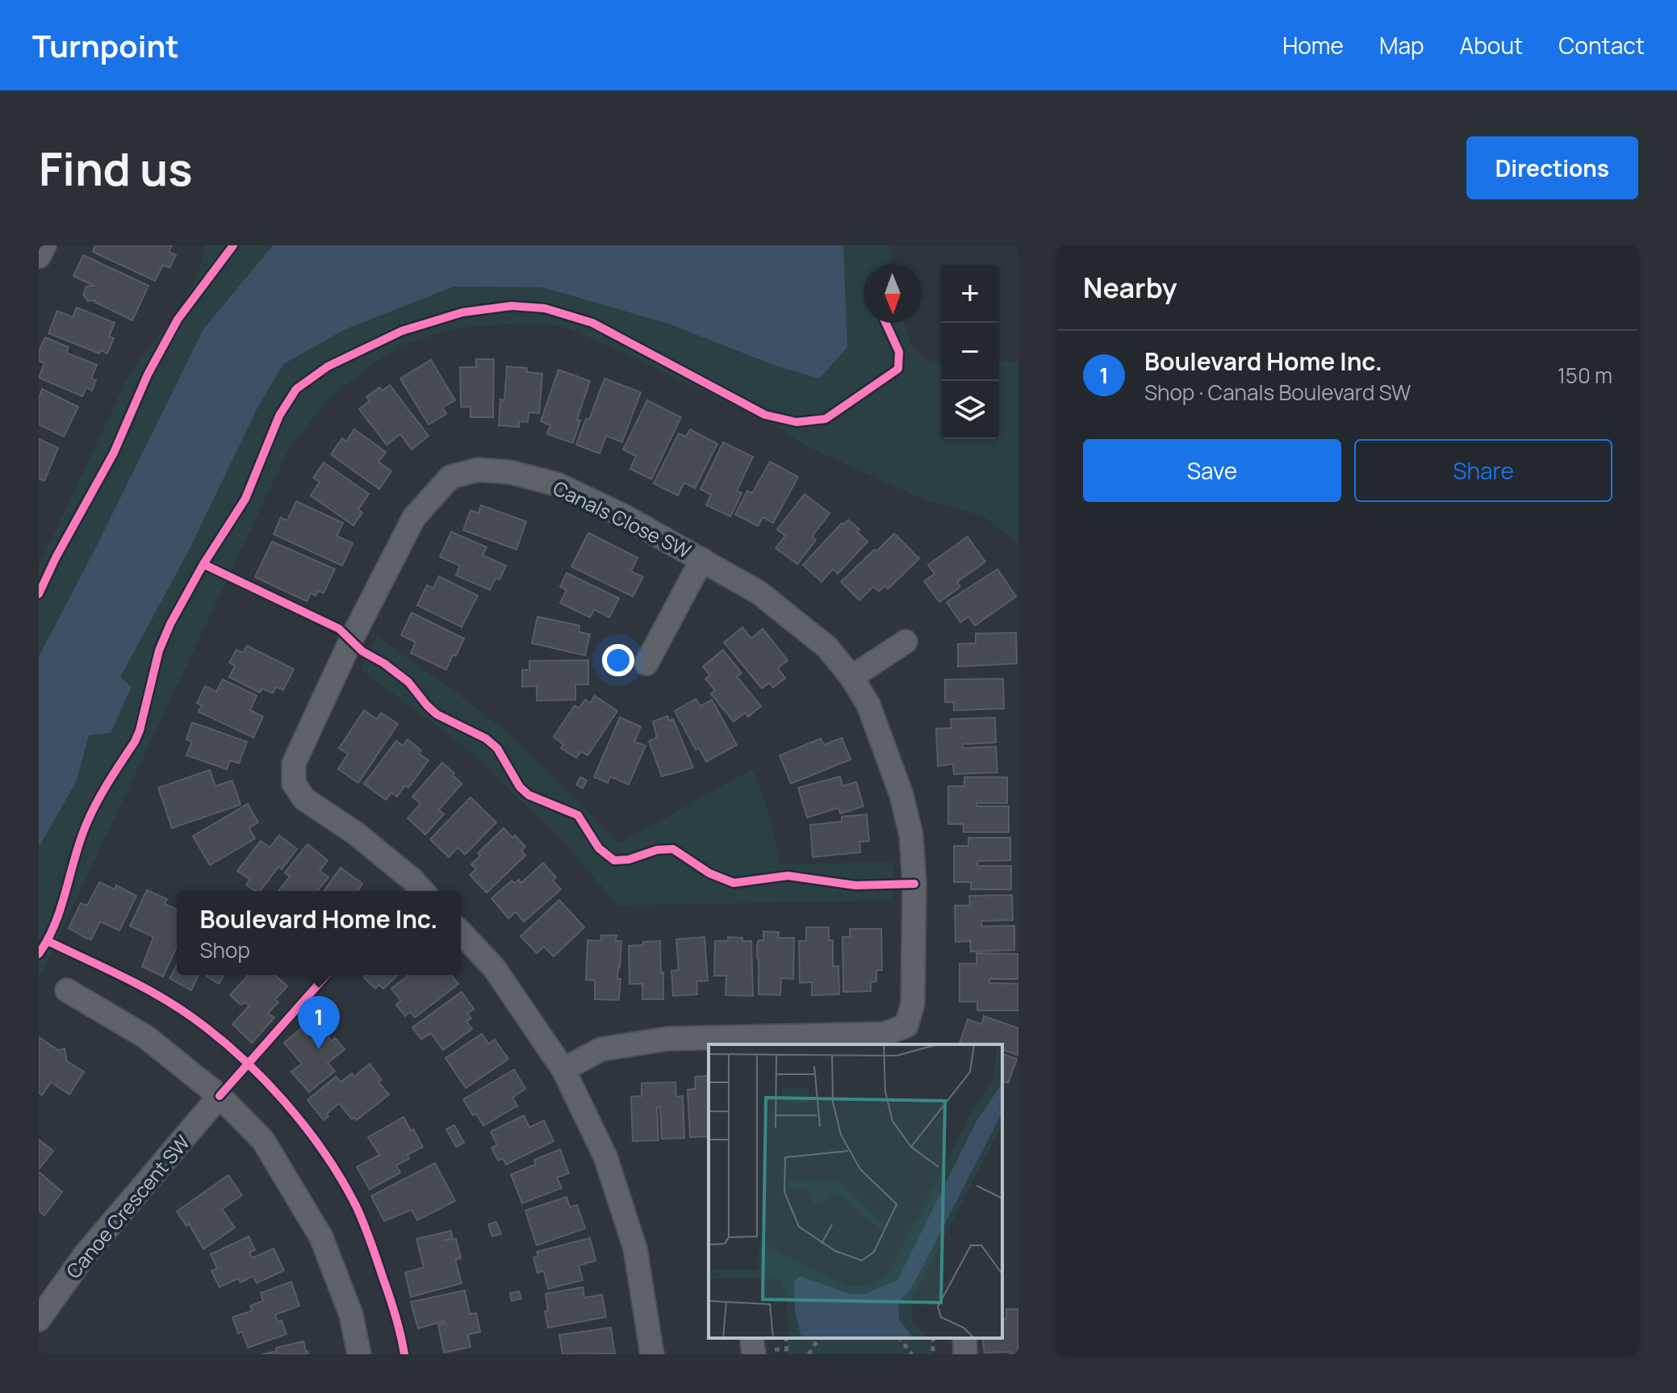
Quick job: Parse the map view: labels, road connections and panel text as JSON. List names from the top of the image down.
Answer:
{
  "streets": {
    "street": ["Canals Close SW", "Canoe Crescent SW"]
  },
  "north": "bottom",
  "page": {
    "header": "Turnpoint",
    "nav": [
      "Home",
      "Map",
      "About",
      "Contact"
    ],
    "buttons": [
      "Directions",
      ["Save", "Share"]
    ],
    "title": "Find us",
    "heading": "Nearby",
    "map_buttons": ["+", "−"],
    "list": [
      {
        "mark": "1",
        "name": "Boulevard Home Inc.",
        "note": "Shop · Canals Boulevard SW",
        "value": "150 m"
      }
    ],
    "popup": ["Boulevard Home Inc.", "Shop"],
    "pins": "1"
  }
}
